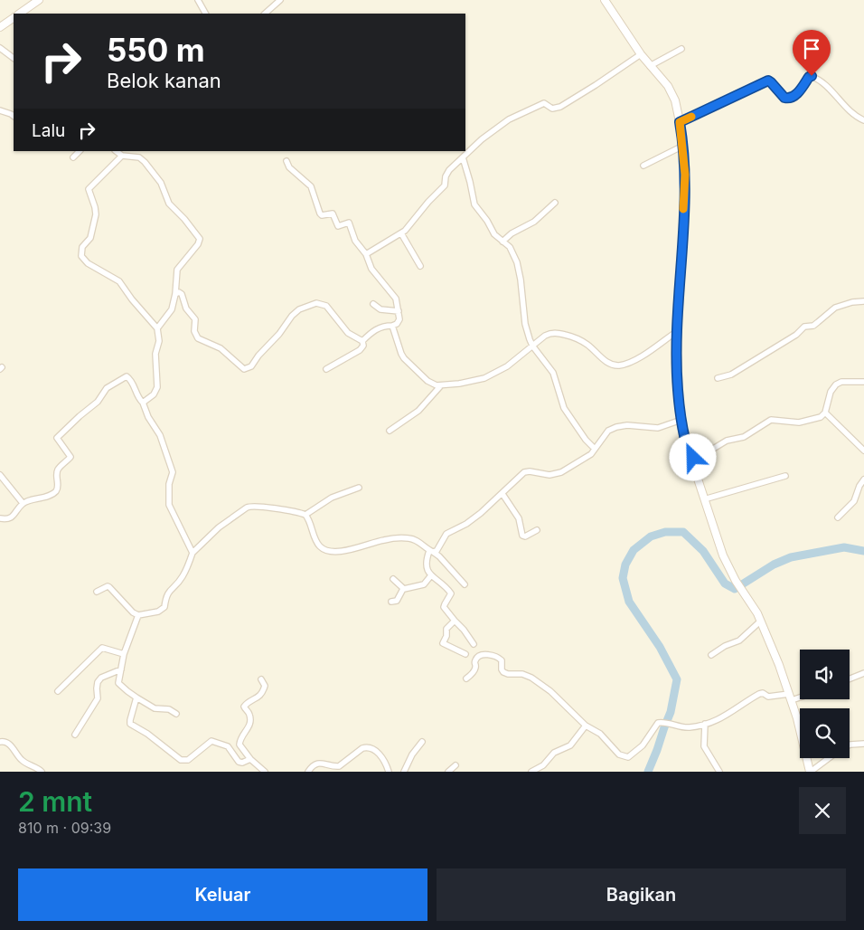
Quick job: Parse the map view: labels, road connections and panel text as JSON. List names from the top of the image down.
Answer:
{
  "page": {
    "turn": ["550 m", "Belok kanan"],
    "then": "Lalu",
    "heading": ["2 mnt", "810 m · 09:39"],
    "buttons": ["Keluar", "Bagikan"]
  }
}
